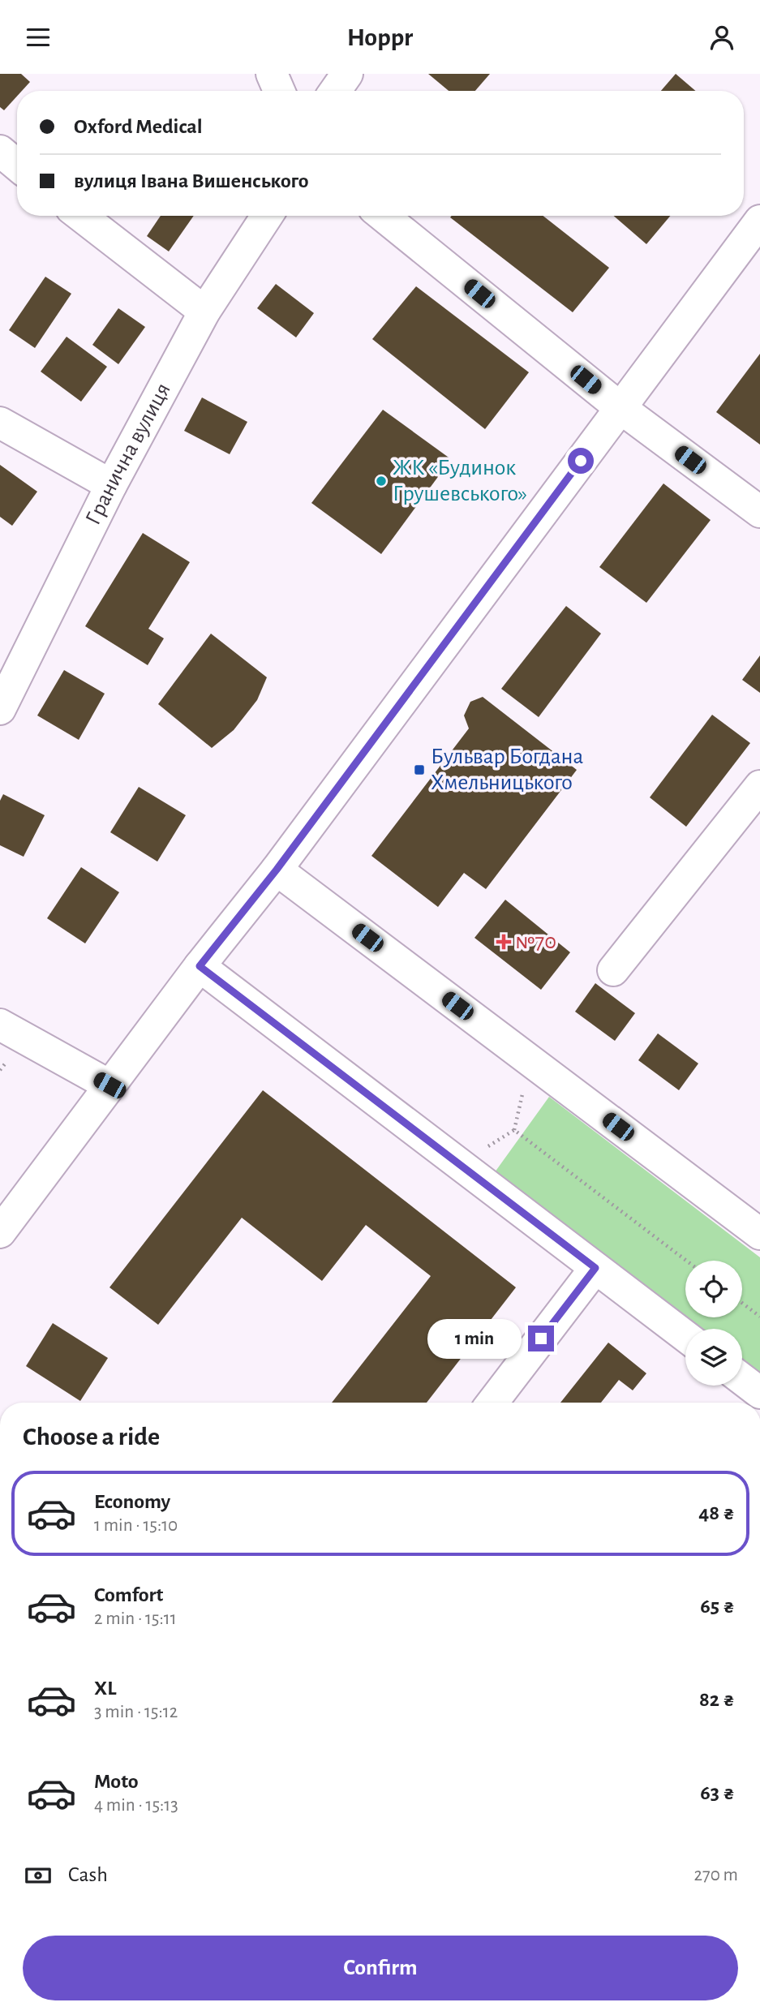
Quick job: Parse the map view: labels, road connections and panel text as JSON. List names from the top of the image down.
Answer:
{
  "streets": {
    "street": ["Гранична вулиця"]
  },
  "places": {
    "other": ["ЖК «Будинок Грушевського»"],
    "transit": ["Бульвар Богдана Хмельницького"],
    "health": ["№70"]
  },
  "page": {
    "header": "Hoppr",
    "banner": ["Oxford Medical", "вулиця Івана Вишенського"],
    "bubble": "1 min",
    "heading": "Choose a ride",
    "list": [
      {
        "name": "Economy",
        "note": "1 min · 15:10",
        "value": "48 ₴"
      },
      {
        "name": "Comfort",
        "note": "2 min · 15:11",
        "value": "65 ₴"
      },
      {
        "name": "XL",
        "note": "3 min · 15:12",
        "value": "82 ₴"
      },
      {
        "name": "Moto",
        "note": "4 min · 15:13",
        "value": "63 ₴"
      }
    ],
    "pay": ["Cash", "270 m"],
    "buttons": "Confirm"
  }
}
